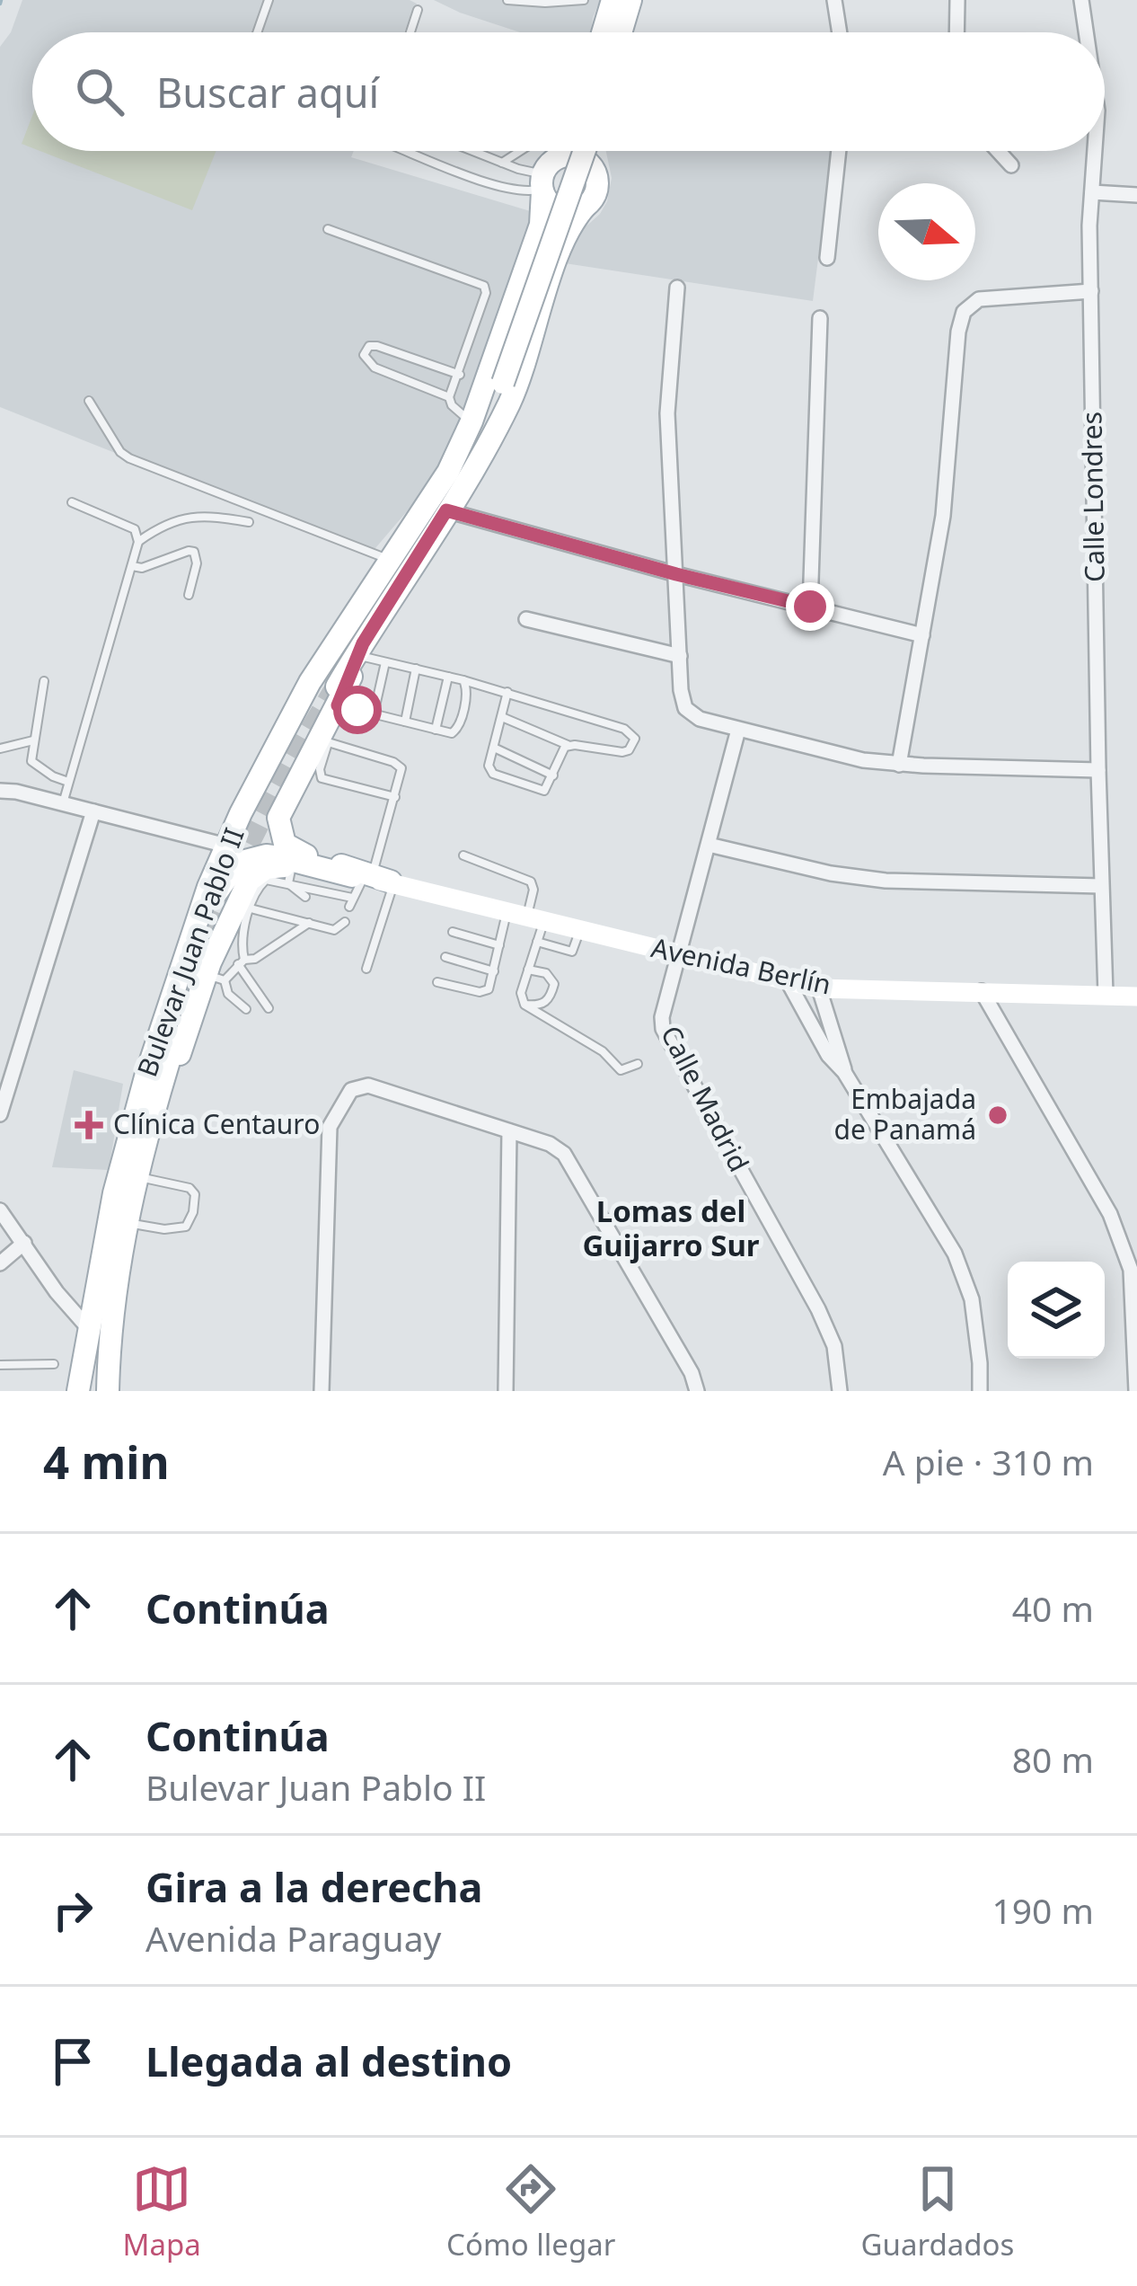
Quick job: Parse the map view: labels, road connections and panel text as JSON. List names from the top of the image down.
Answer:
{
  "streets": {
    "main road": ["Bulevar Juan Pablo II"],
    "street": ["Calle Londres", "Avenida Berlín", "Calle Madrid"]
  },
  "crossings": [
    ["Calle Londres", "Avenida Berlín"],
    ["Bulevar Juan Pablo II", "Avenida Berlín"],
    ["Avenida Berlín", "Calle Madrid"]
  ],
  "districts": ["Lomas del Guijarro Sur"],
  "places": {
    "other": ["Embajada de Panamá"],
    "health": ["Clínica Centauro"]
  },
  "north": "right",
  "page": {
    "search": "Buscar aquí",
    "heading": ["4 min", "A pie · 310 m"],
    "list": [
      ["Continúa", "40 m"],
      ["Continúa", "Bulevar Juan Pablo II", "80 m"],
      ["Gira a la derecha", "Avenida Paraguay", "190 m"],
      "Llegada al destino"
    ],
    "nav": ["Mapa", "Cómo llegar", "Guardados"]
  }
}
